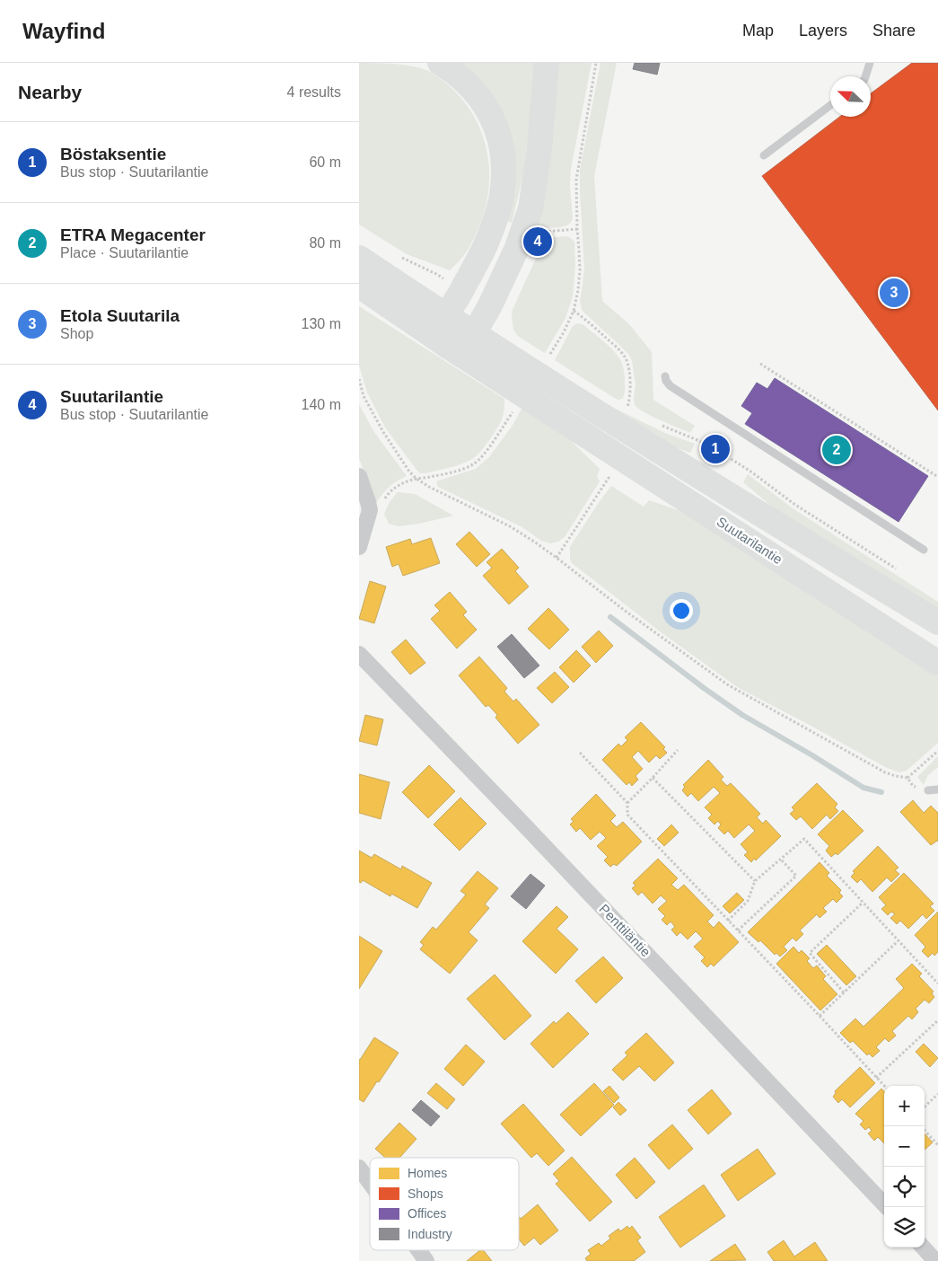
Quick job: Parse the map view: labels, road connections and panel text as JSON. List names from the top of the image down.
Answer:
{
  "streets": {
    "main road": ["Suutarilantie"],
    "street": ["Penttiläntie"]
  },
  "legend": [
    "Homes",
    "Shops",
    "Offices",
    "Industry"
  ],
  "north": "top left",
  "page": {
    "header": "Wayfind",
    "nav": ["Map", "Layers", "Share"],
    "heading": ["Nearby", "4 results"],
    "list": [
      {
        "mark": "1",
        "name": "Böstaksentie",
        "note": "Bus stop · Suutarilantie",
        "value": "60 m"
      },
      {
        "mark": "2",
        "name": "ETRA Megacenter",
        "note": "Place · Suutarilantie",
        "value": "80 m"
      },
      {
        "mark": "3",
        "name": "Etola Suutarila",
        "note": "Shop",
        "value": "130 m"
      },
      {
        "mark": "4",
        "name": "Suutarilantie",
        "note": "Bus stop · Suutarilantie",
        "value": "140 m"
      }
    ],
    "pins": [
      "4",
      "3",
      "1",
      "2"
    ],
    "map_buttons": ["+", "−"]
  }
}
